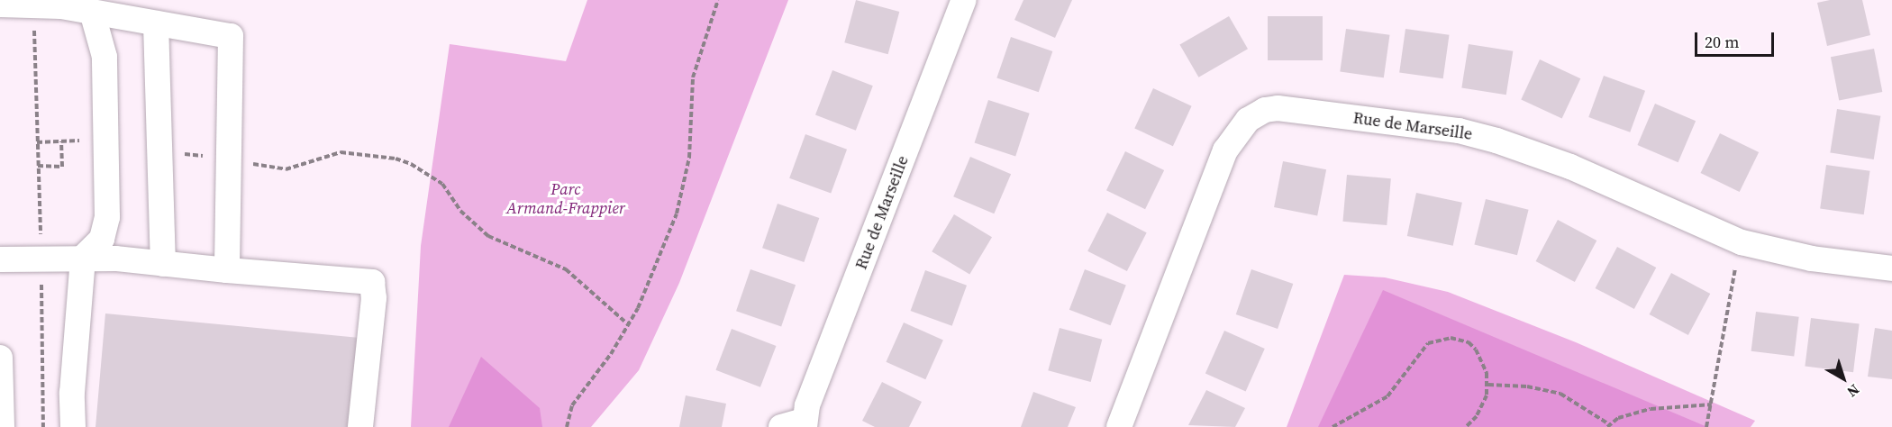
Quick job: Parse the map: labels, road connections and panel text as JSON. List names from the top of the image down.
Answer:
{
  "streets": {
    "street": ["Rue de Marseille"]
  },
  "parks": ["Parc Armand-Frappier"],
  "scale_bar": "20 m",
  "north": "bottom right"
}
